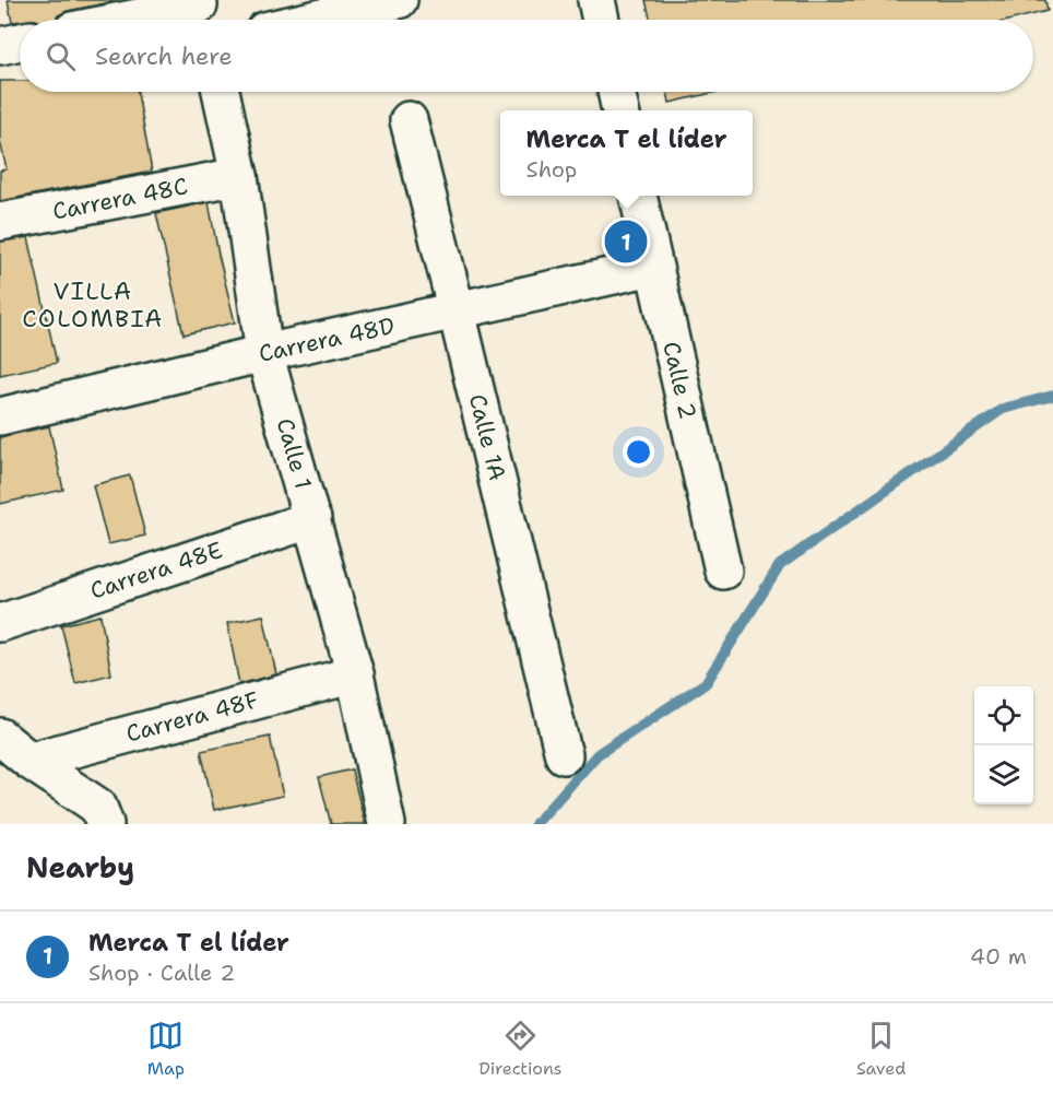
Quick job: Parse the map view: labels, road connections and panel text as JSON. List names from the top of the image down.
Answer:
{
  "streets": {
    "street": [
      "Carrera 48C",
      "Carrera 48D",
      "Calle 2",
      "Calle 1A",
      "Calle 1",
      "Carrera 48E",
      "Carrera 48F"
    ]
  },
  "crossings": [
    ["Carrera 48C", "Calle 1"],
    ["Carrera 48D", "Calle 2"],
    ["Carrera 48D", "Calle 1A"],
    ["Carrera 48D", "Calle 1"],
    ["Calle 1", "Carrera 48E"],
    ["Calle 1", "Carrera 48F"]
  ],
  "districts": ["VILLA COLOMBIA"],
  "page": {
    "search": "Search here",
    "popup": ["Merca T el líder", "Shop"],
    "pins": "1",
    "heading": "Nearby",
    "list": [
      {
        "mark": "1",
        "name": "Merca T el líder",
        "note": "Shop · Calle 2",
        "value": "40 m"
      }
    ],
    "nav": ["Map", "Directions", "Saved"]
  }
}
